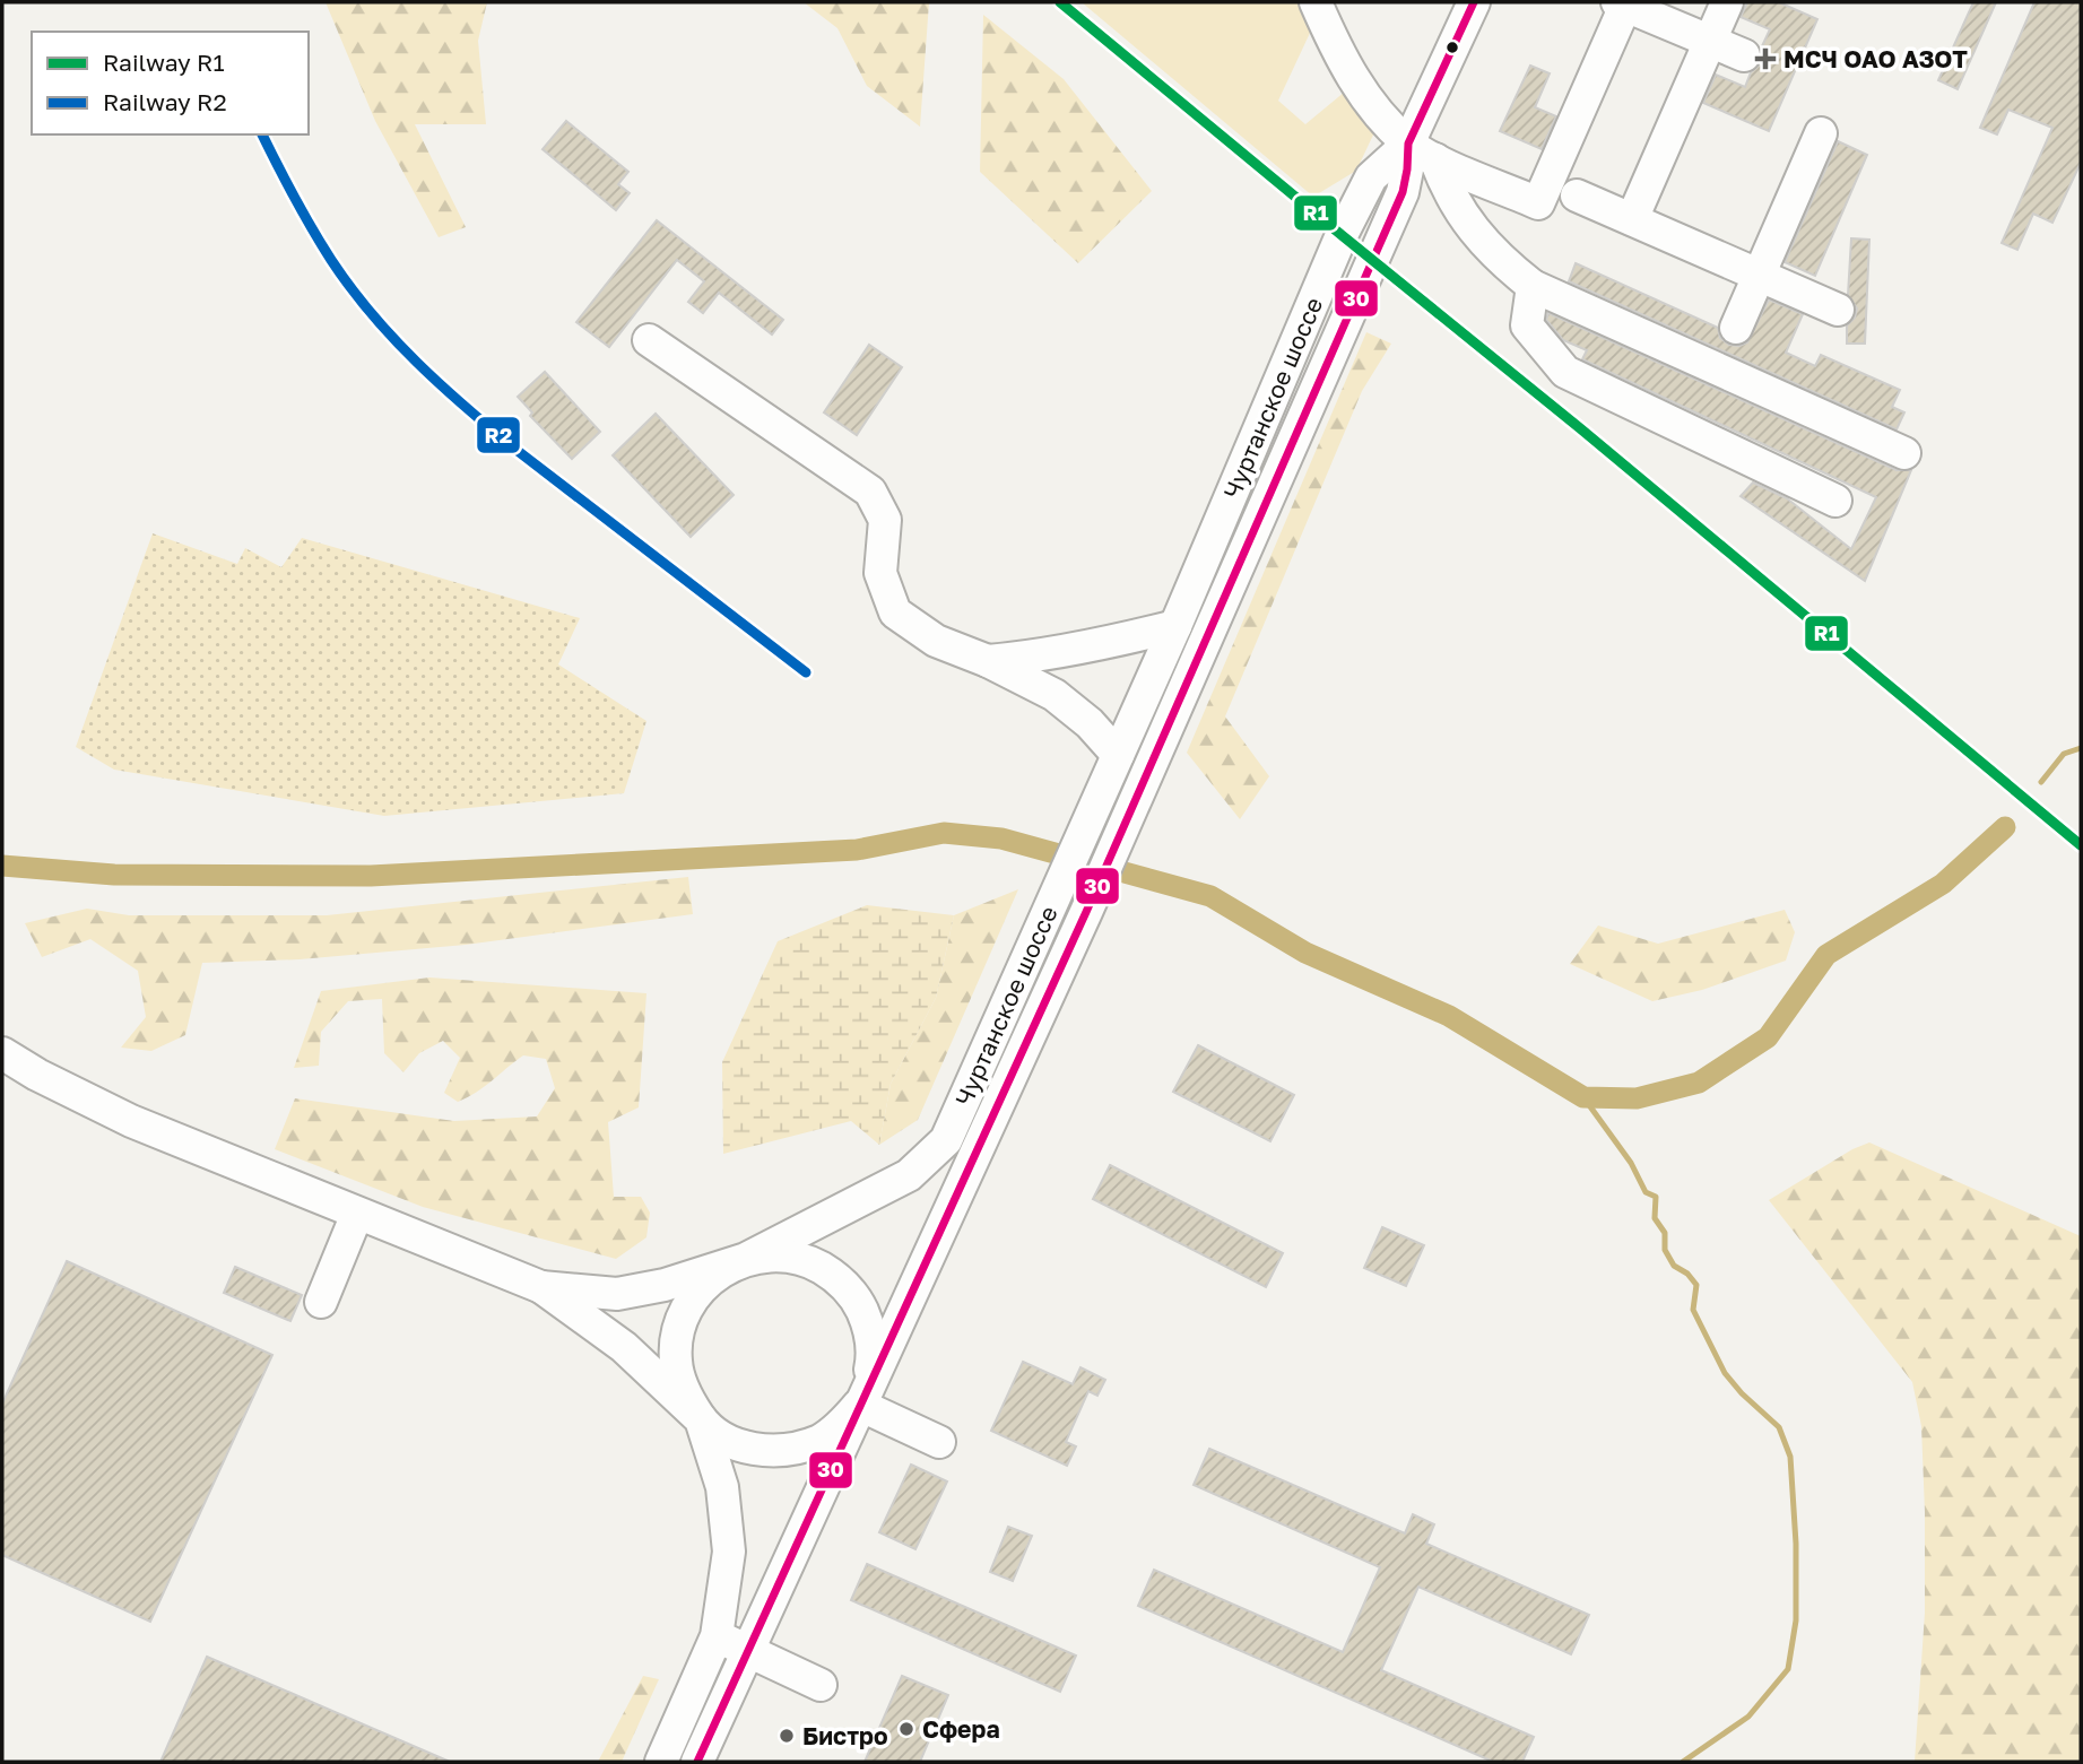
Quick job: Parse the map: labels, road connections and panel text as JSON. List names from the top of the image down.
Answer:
{
  "streets": {
    "street": ["Чуртанское шоссе"]
  },
  "places": {
    "health": ["МСЧ ОАО АЗОТ"],
    "other": ["Сфера", "Бистро"]
  },
  "lines": ["rail line R1", "transit line 30", "rail line R2"],
  "legend": ["Railway R1", "Railway R2"]
}
